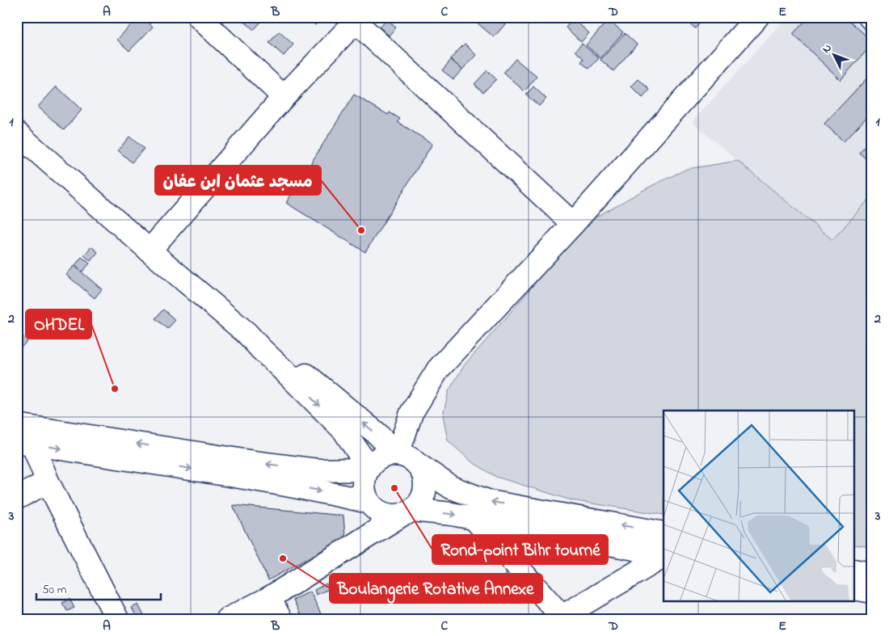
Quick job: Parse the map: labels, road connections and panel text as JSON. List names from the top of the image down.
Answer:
{
  "places": [
    "مسجد عثمان ابن عفان",
    "OHDEL",
    "Rond-point Bihr tourné",
    "Boulangerie Rotative Annexe"
  ],
  "scale_bar": "50 m",
  "north": "top left",
  "grid": {
    "columns": [
      "A",
      "B",
      "C",
      "D",
      "E"
    ],
    "rows": ["1", "2", "3"]
  }
}
